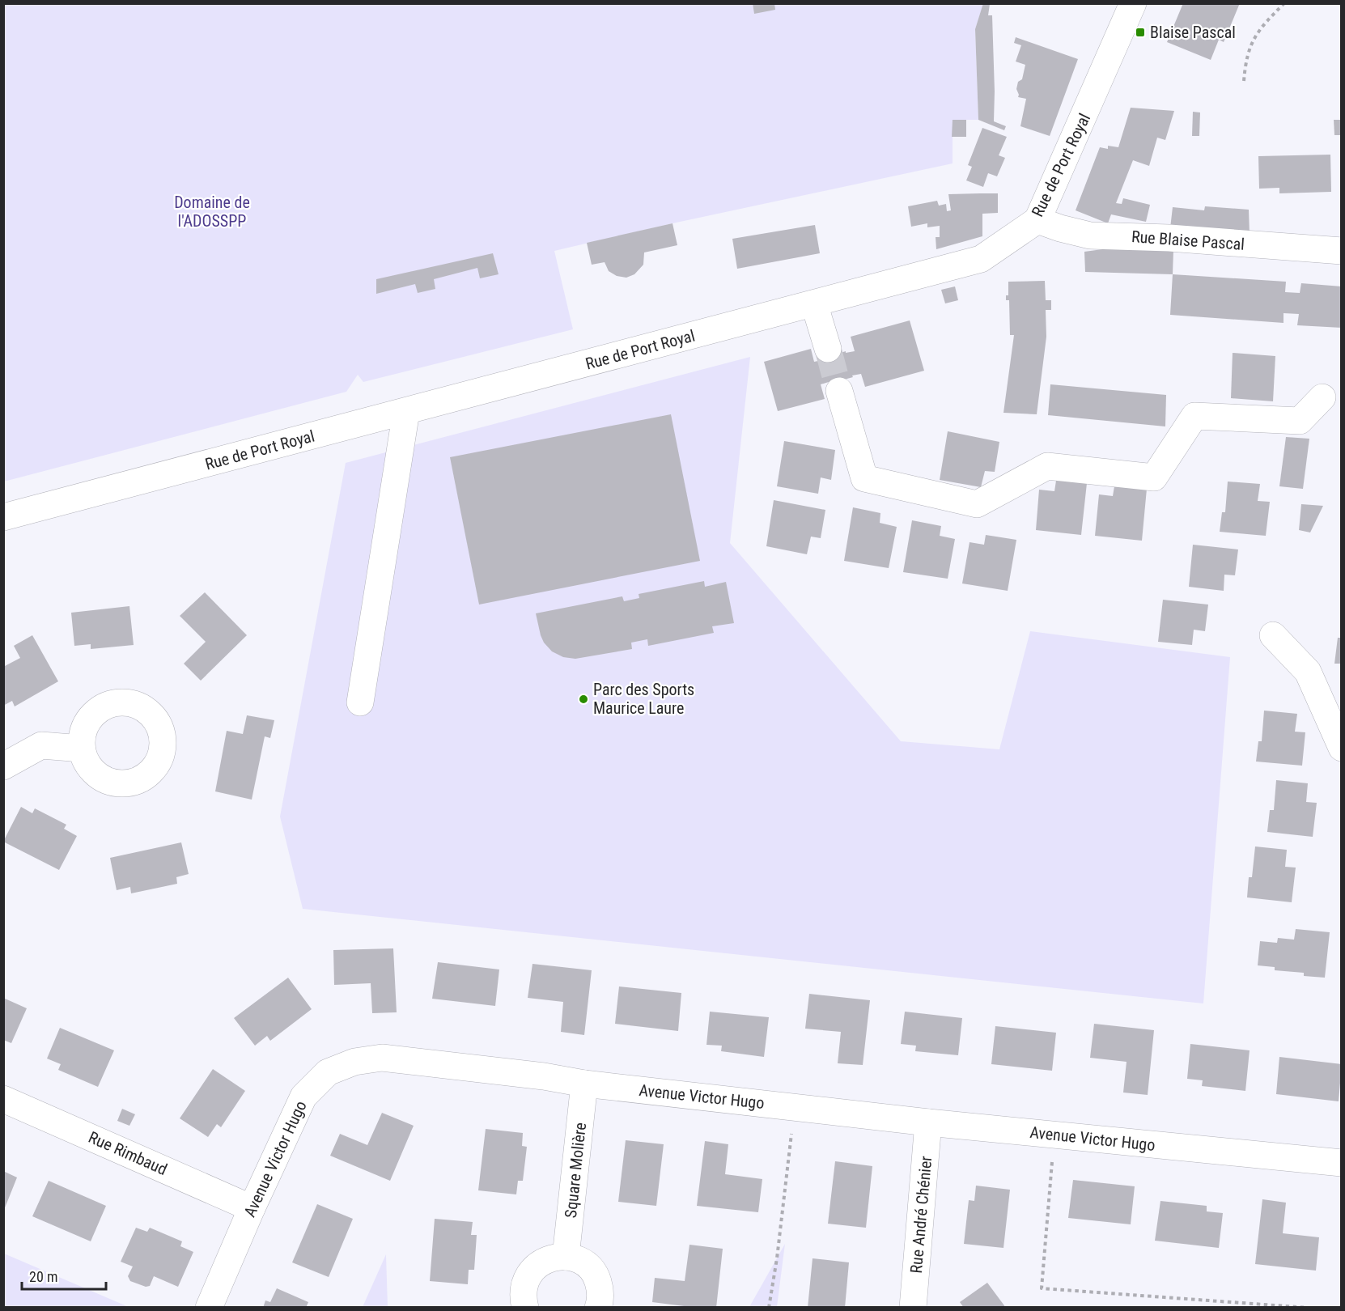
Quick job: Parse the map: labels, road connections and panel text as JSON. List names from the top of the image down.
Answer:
{
  "streets": {
    "street": [
      "Rue de Port Royal",
      "Rue Blaise Pascal",
      "Avenue Victor Hugo",
      "Rue Rimbaud",
      "Square Molière",
      "Rue André Chénier"
    ]
  },
  "crossings": [
    ["Rue de Port Royal", "Rue Blaise Pascal"],
    ["Avenue Victor Hugo", "Rue Rimbaud"],
    ["Avenue Victor Hugo", "Square Molière"],
    ["Avenue Victor Hugo", "Rue André Chénier"]
  ],
  "parks": ["Domaine de l'ADOSSPP"],
  "places": {
    "transit": ["Blaise Pascal"],
    "other": ["Parc des Sports Maurice Laure"]
  },
  "scale_bar": "20 m"
}
